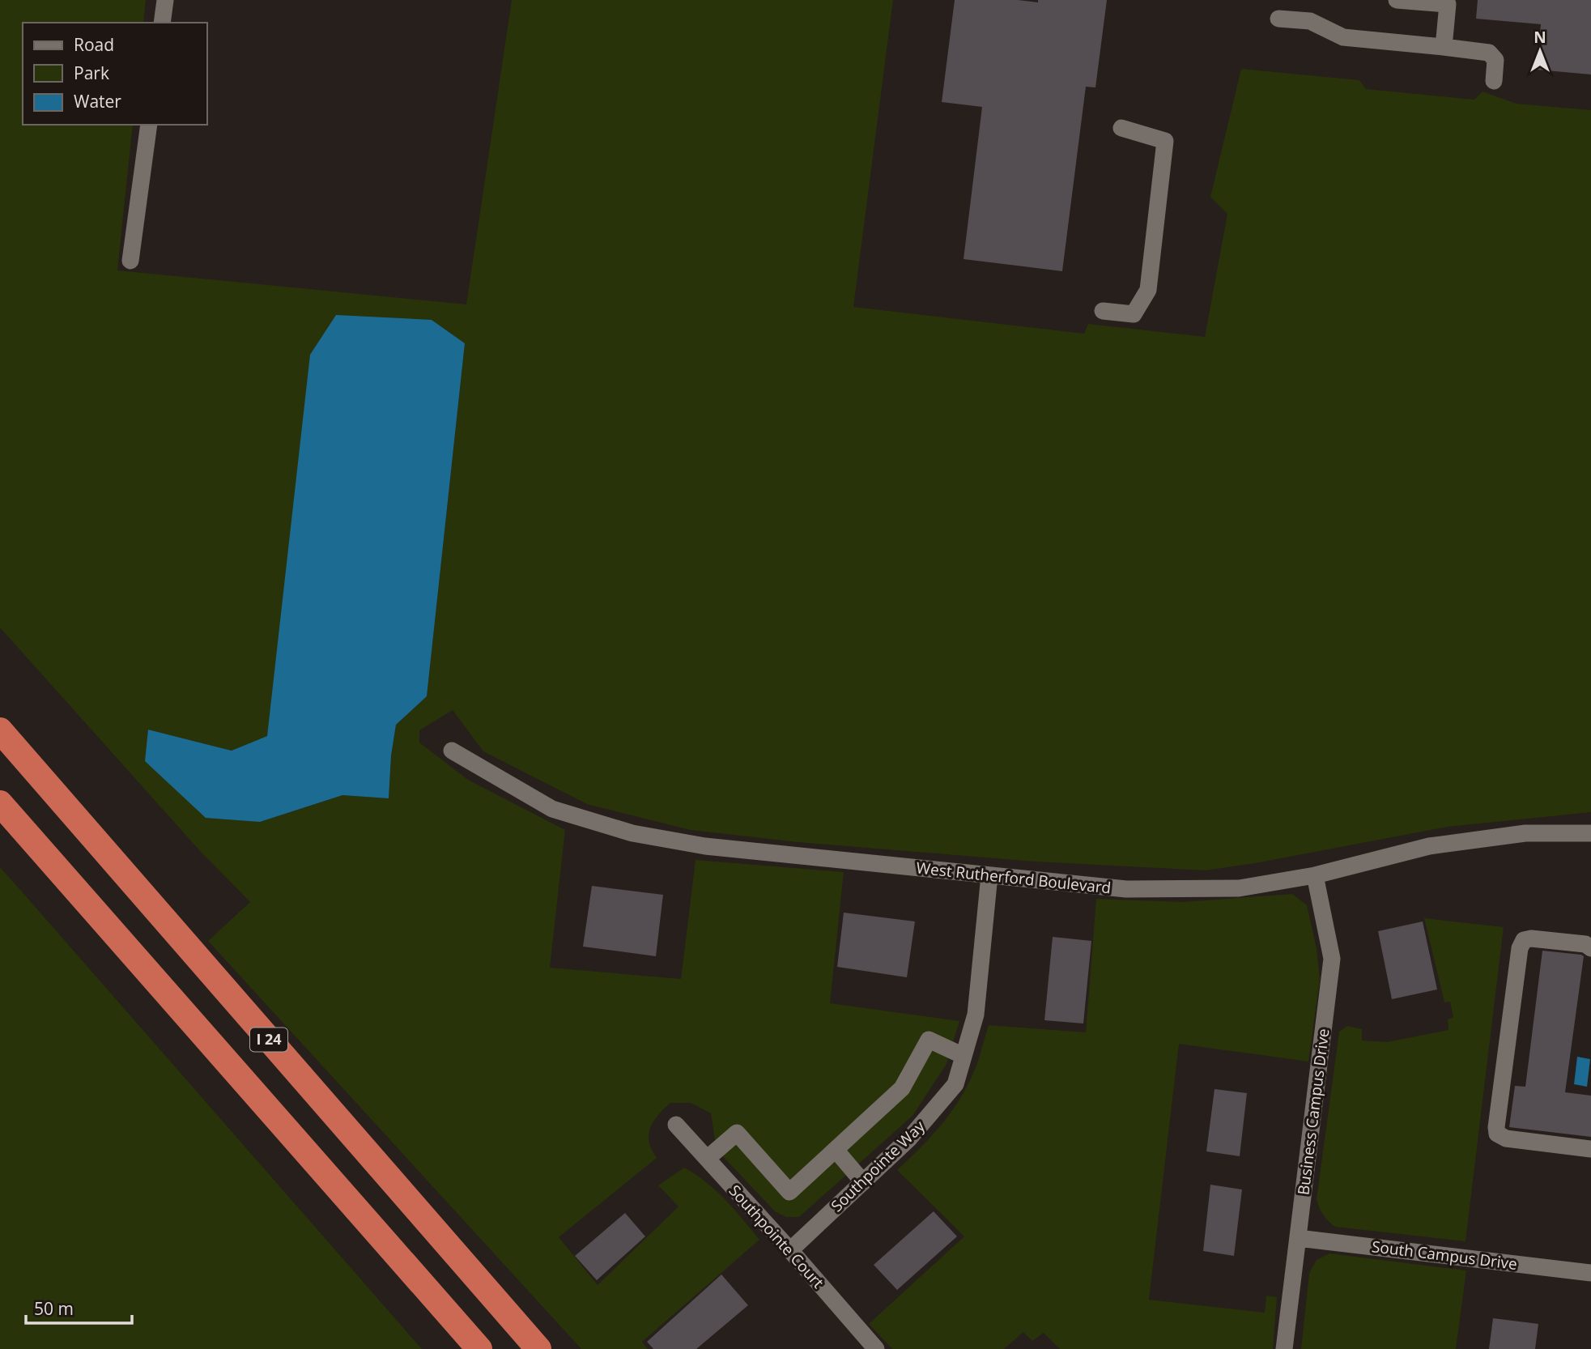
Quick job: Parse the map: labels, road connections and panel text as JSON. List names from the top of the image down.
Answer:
{
  "streets": {
    "highway": ["I 24"],
    "street": [
      "West Rutherford Boulevard",
      "Business Campus Drive",
      "Southpointe Way",
      "Southpointe Court",
      "South Campus Drive"
    ]
  },
  "crossings": [
    ["West Rutherford Boulevard", "Business Campus Drive"],
    ["West Rutherford Boulevard", "Southpointe Way"],
    ["Business Campus Drive", "South Campus Drive"],
    ["Southpointe Way", "Southpointe Court"]
  ],
  "legend": ["Road", "Park", "Water"],
  "scale_bar": "50 m",
  "north": "top"
}
